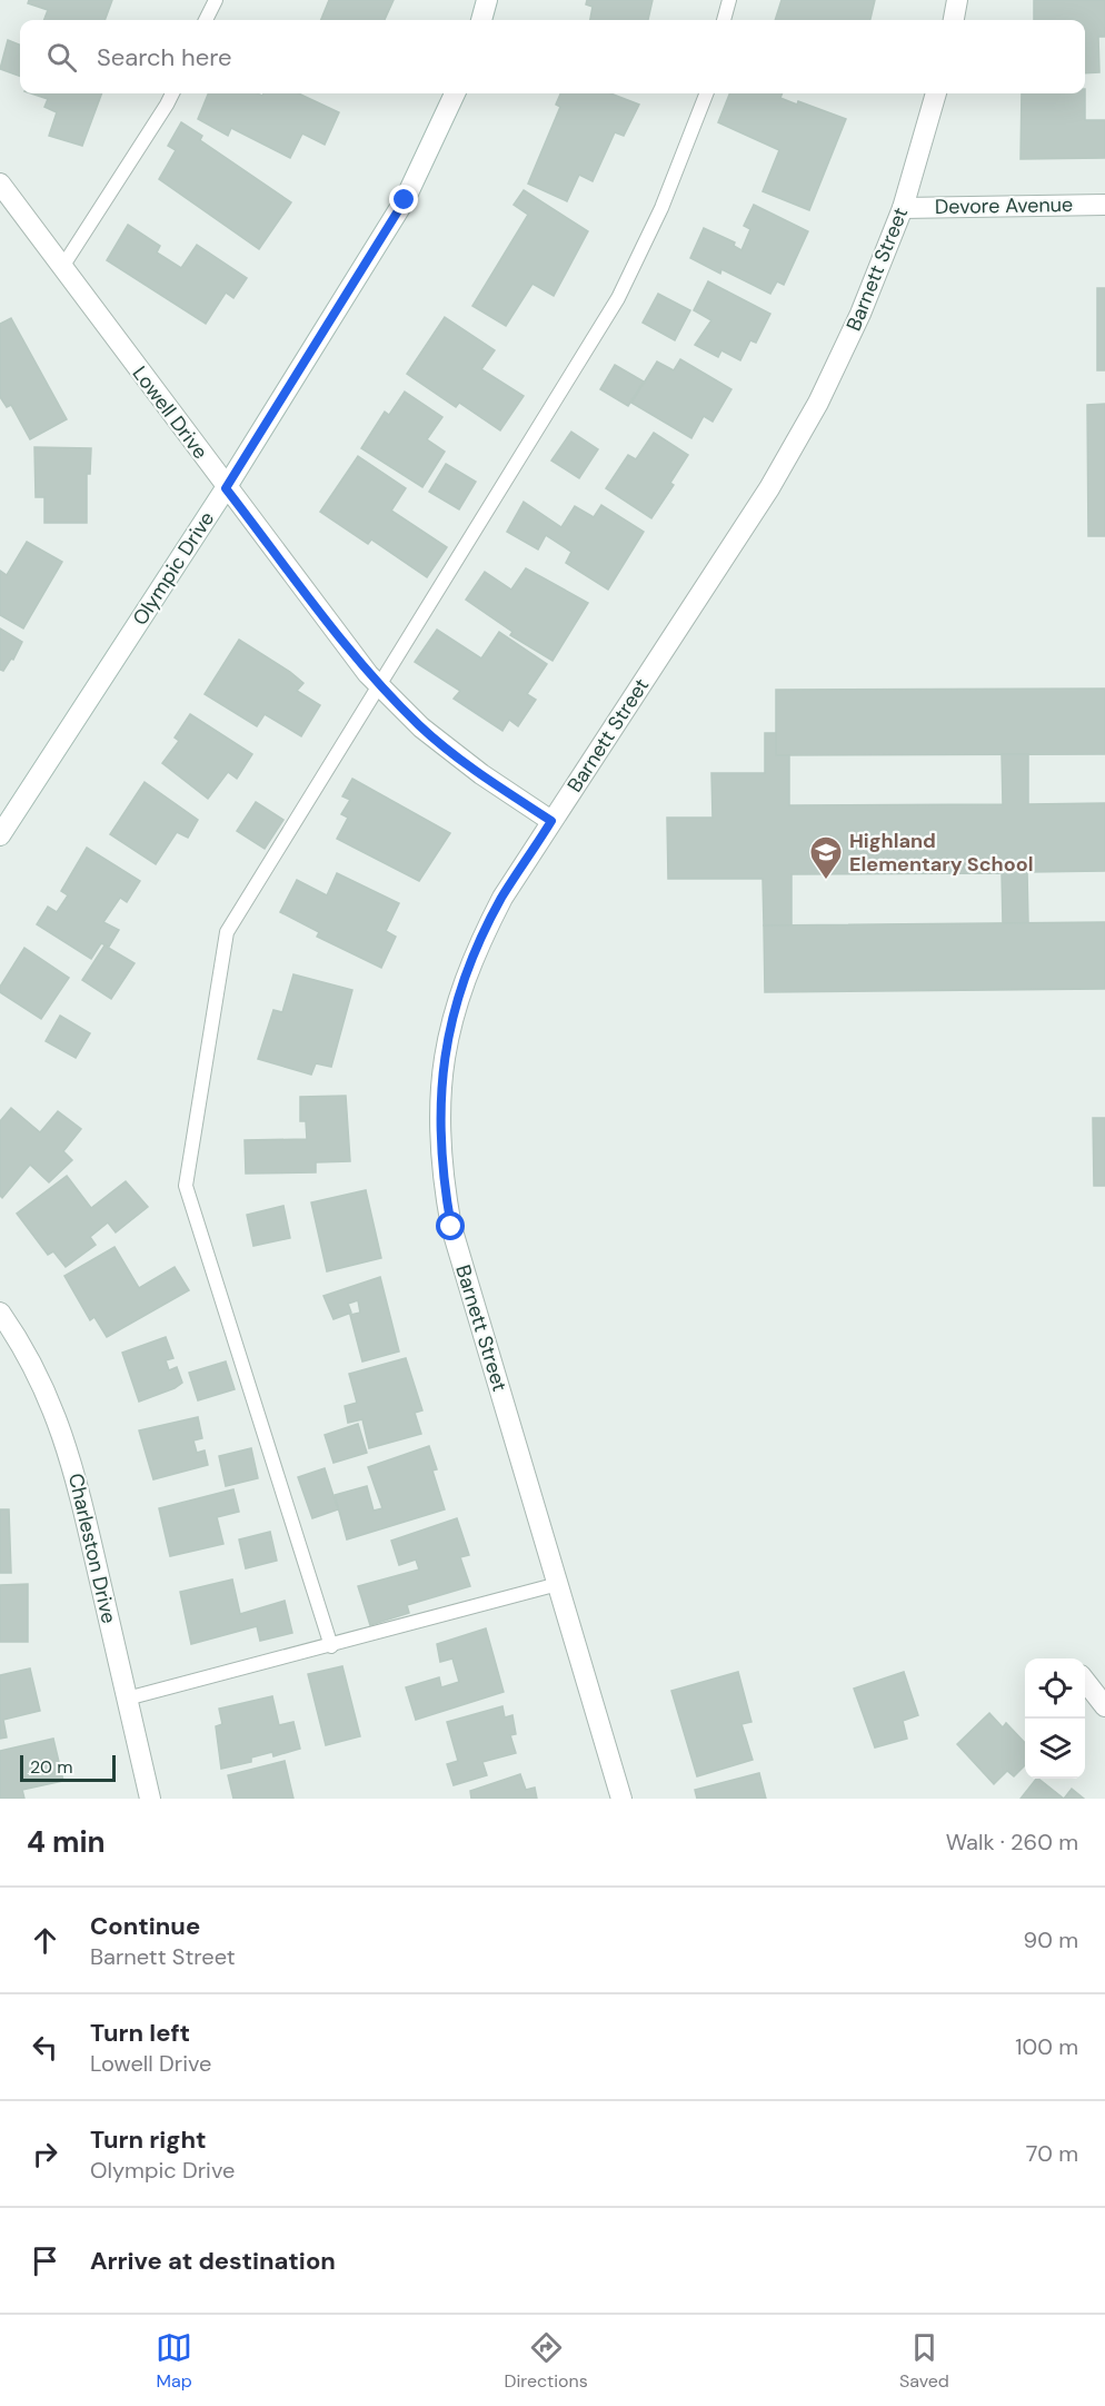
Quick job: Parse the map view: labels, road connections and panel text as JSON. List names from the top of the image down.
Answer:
{
  "streets": {
    "street": [
      "Devore Avenue",
      "Barnett Street",
      "Lowell Drive",
      "Olympic Drive",
      "Charleston Drive"
    ]
  },
  "crossings": [
    ["Devore Avenue", "Barnett Street"],
    ["Barnett Street", "Lowell Drive"],
    ["Lowell Drive", "Olympic Drive"]
  ],
  "places": {
    "school or university": ["Highland Elementary School"]
  },
  "scale_bar": "20 m",
  "page": {
    "search": "Search here",
    "scale": "20 m",
    "heading": ["4 min", "Walk · 260 m"],
    "list": [
      ["Continue", "Barnett Street", "90 m"],
      ["Turn left", "Lowell Drive", "100 m"],
      ["Turn right", "Olympic Drive", "70 m"],
      "Arrive at destination"
    ],
    "nav": ["Map", "Directions", "Saved"]
  }
}
